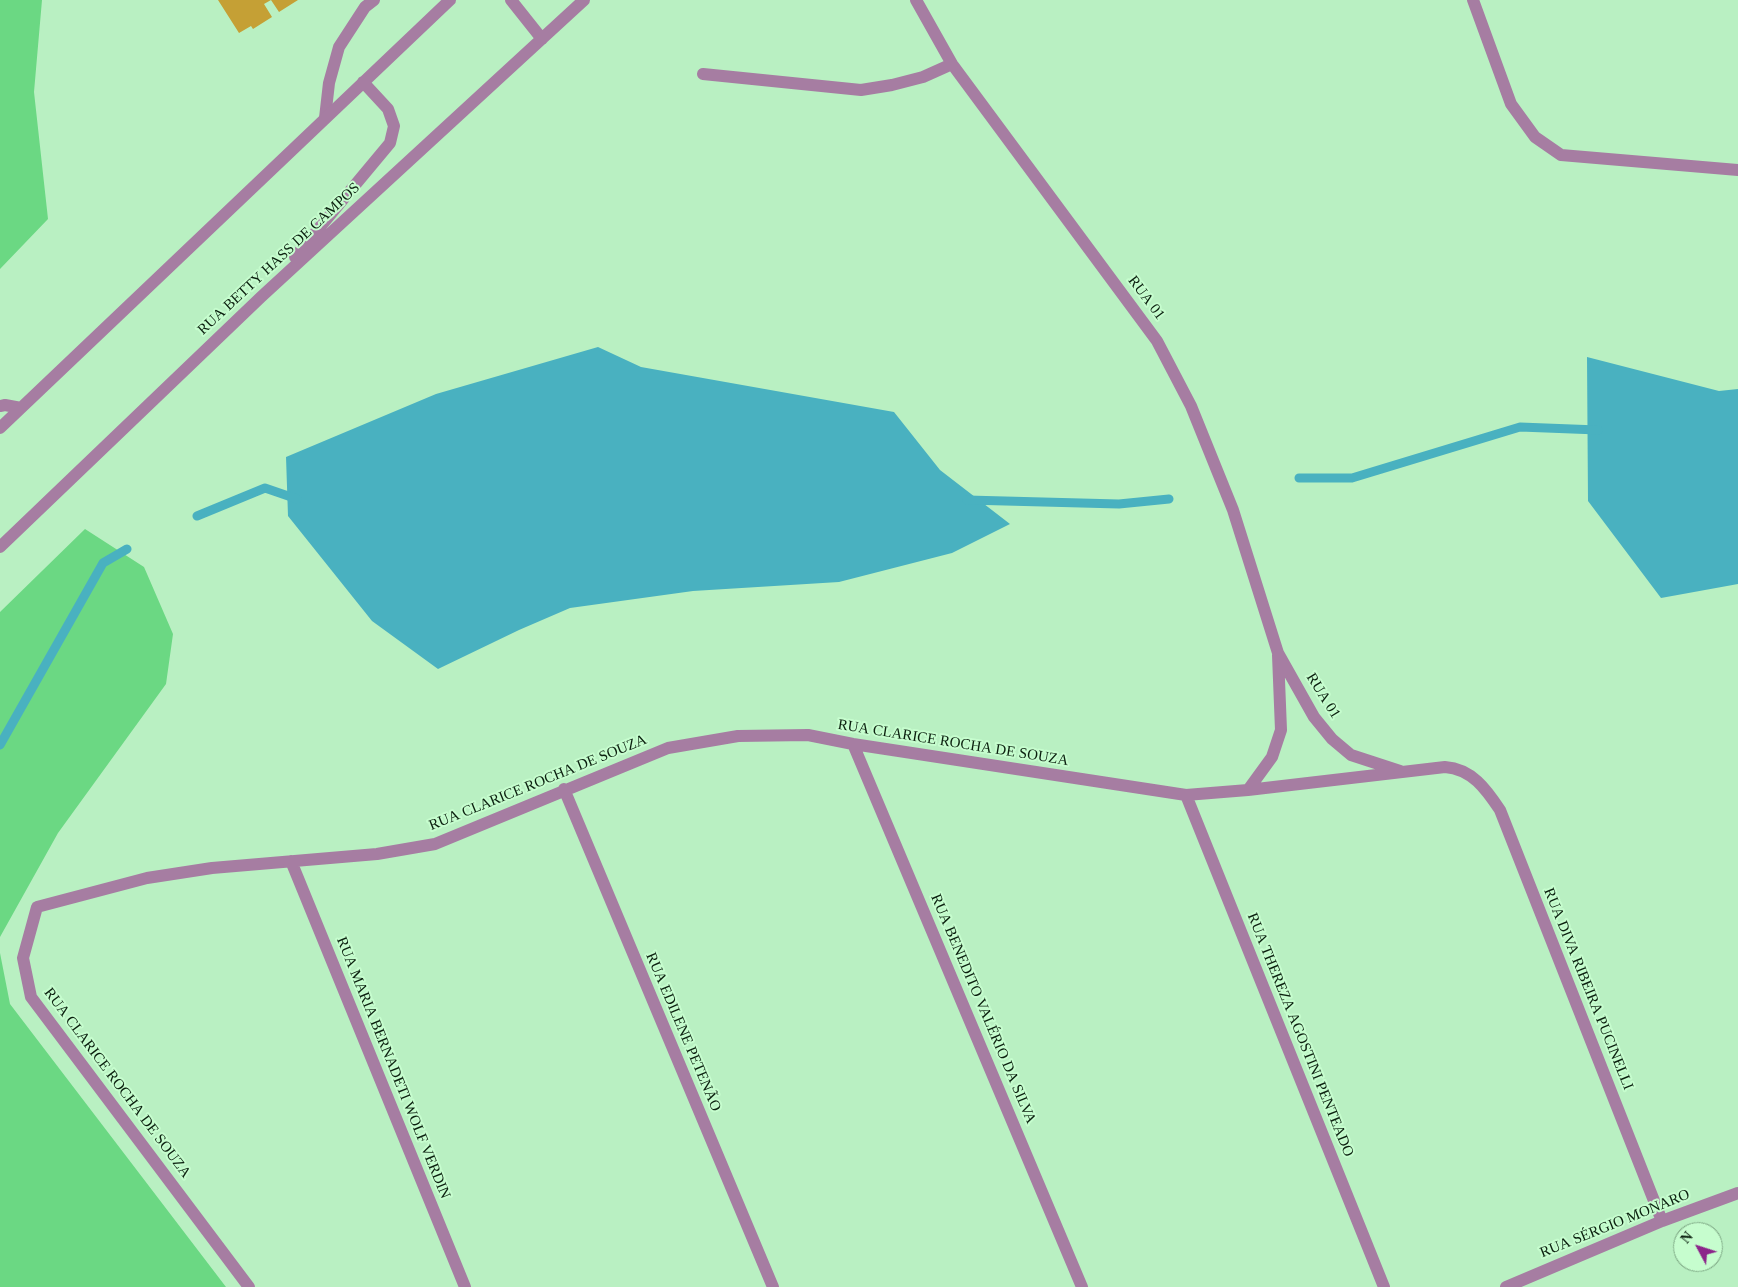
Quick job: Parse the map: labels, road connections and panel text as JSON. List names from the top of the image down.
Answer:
{
  "streets": {
    "street": [
      "RUA BETTY HASS DE CAMPOS",
      "RUA 01",
      "RUA CLARICE ROCHA DE SOUZA",
      "RUA DIVA RIBEIRA PUCINELLI",
      "RUA BENEDITO VALÉRIO DA SILVA",
      "RUA EDILENE PETENÃO",
      "RUA THEREZA AGOSTINI PENTEADO",
      "RUA MARIA BERNADETI WOLF VERDIN",
      "RUA SÉRGIO MONARO"
    ]
  },
  "crossings": [
    ["RUA 01", "RUA CLARICE ROCHA DE SOUZA"],
    ["RUA CLARICE ROCHA DE SOUZA", "RUA DIVA RIBEIRA PUCINELLI"],
    ["RUA CLARICE ROCHA DE SOUZA", "RUA BENEDITO VALÉRIO DA SILVA"],
    ["RUA CLARICE ROCHA DE SOUZA", "RUA EDILENE PETENÃO"],
    ["RUA CLARICE ROCHA DE SOUZA", "RUA THEREZA AGOSTINI PENTEADO"],
    ["RUA CLARICE ROCHA DE SOUZA", "RUA MARIA BERNADETI WOLF VERDIN"],
    ["RUA DIVA RIBEIRA PUCINELLI", "RUA SÉRGIO MONARO"]
  ],
  "north": "top left"
}
